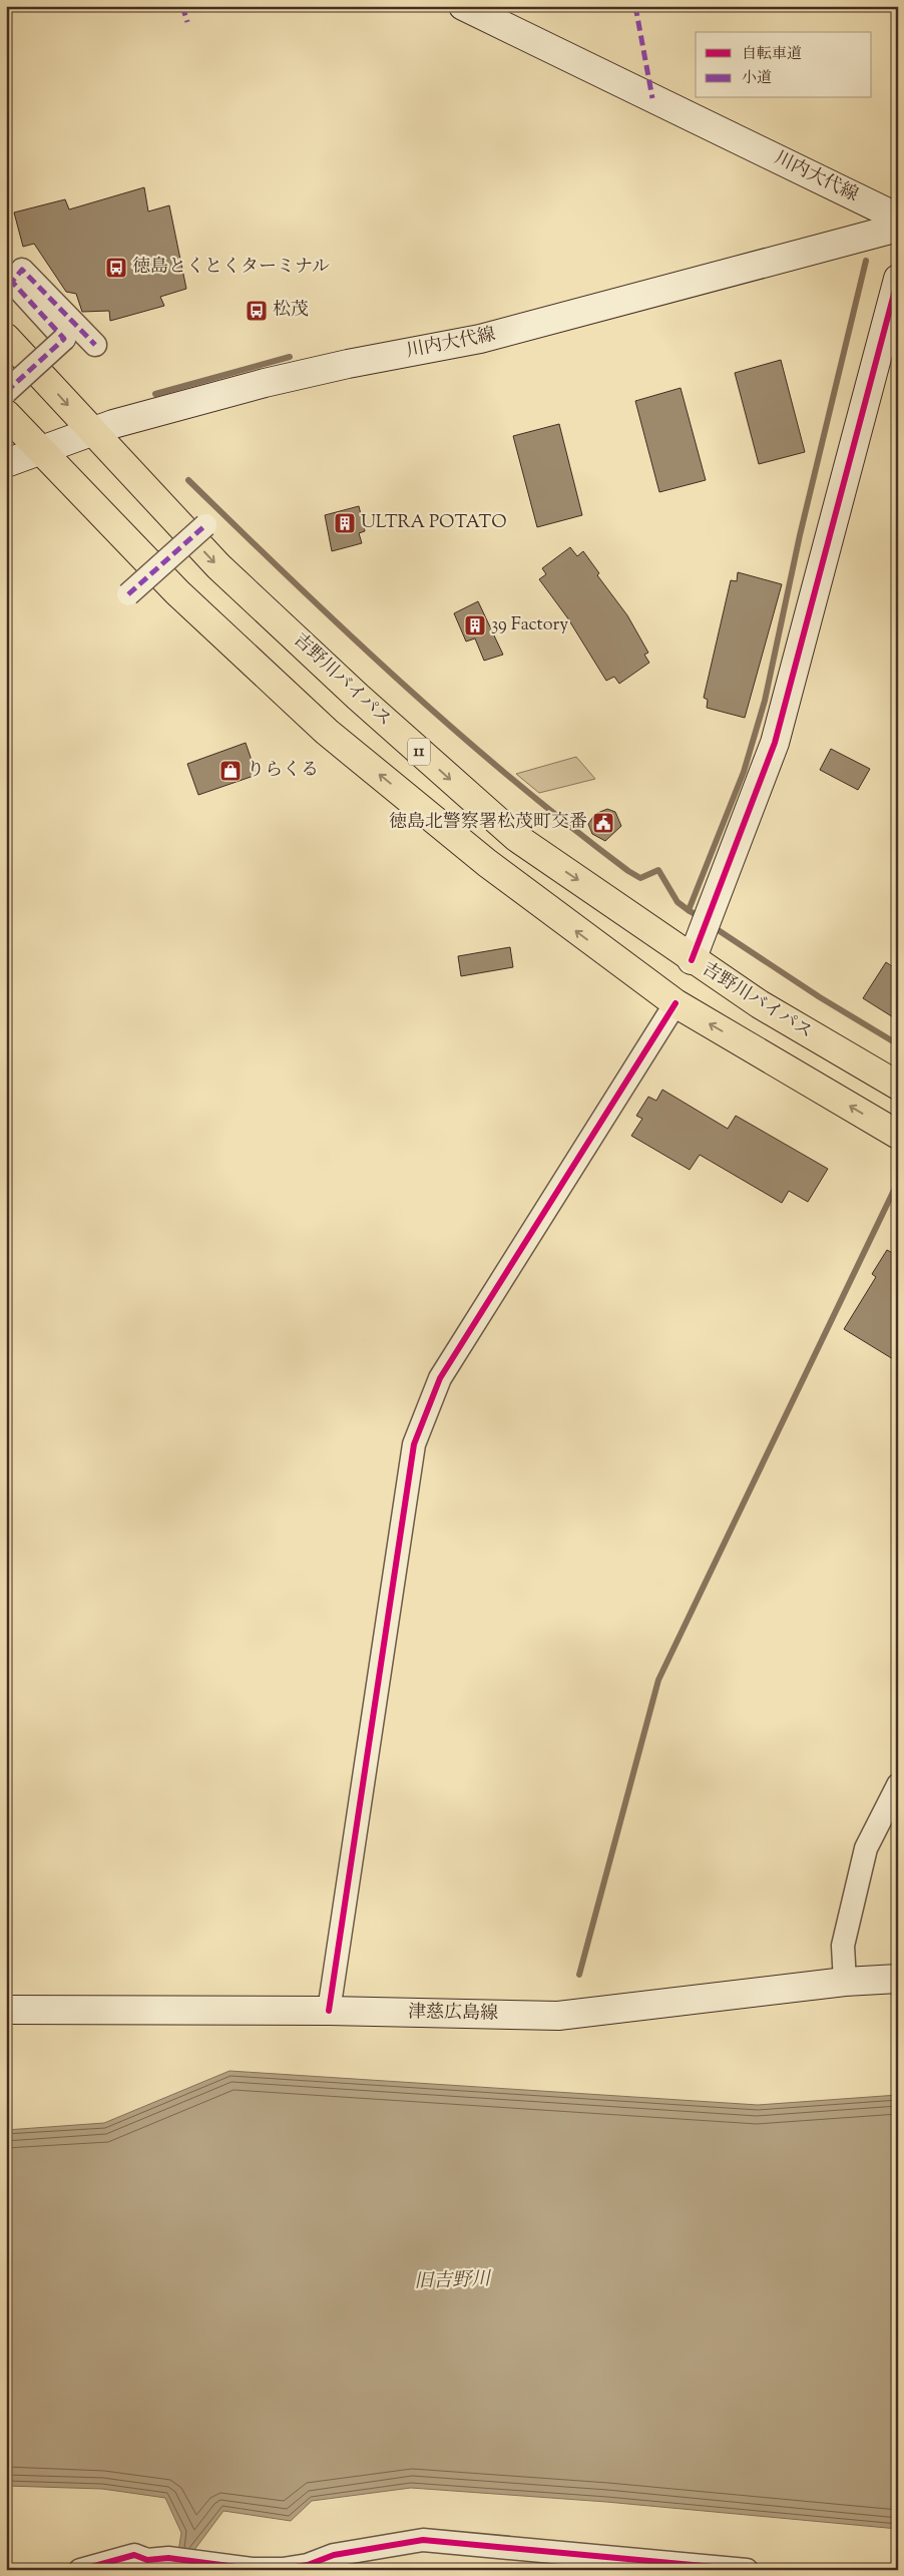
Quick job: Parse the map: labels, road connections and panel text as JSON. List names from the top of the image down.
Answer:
{
  "streets": {
    "highway": ["吉野川バイパス", "11"],
    "main road": ["川内大代線", "津慈広島線"]
  },
  "crossings": [
    ["川内大代線", "吉野川バイパス"],
    ["川内大代線", "11"]
  ],
  "water": ["旧吉野川"],
  "places": {
    "bus stop": ["徳島とくとくターミナル", "松茂"],
    "building": ["ULTRA POTATO", "39 Factory"],
    "shop": ["りらくる"],
    "public building": ["徳島北警察署松茂町交番"]
  },
  "legend": ["自転車道", "小道"]
}
